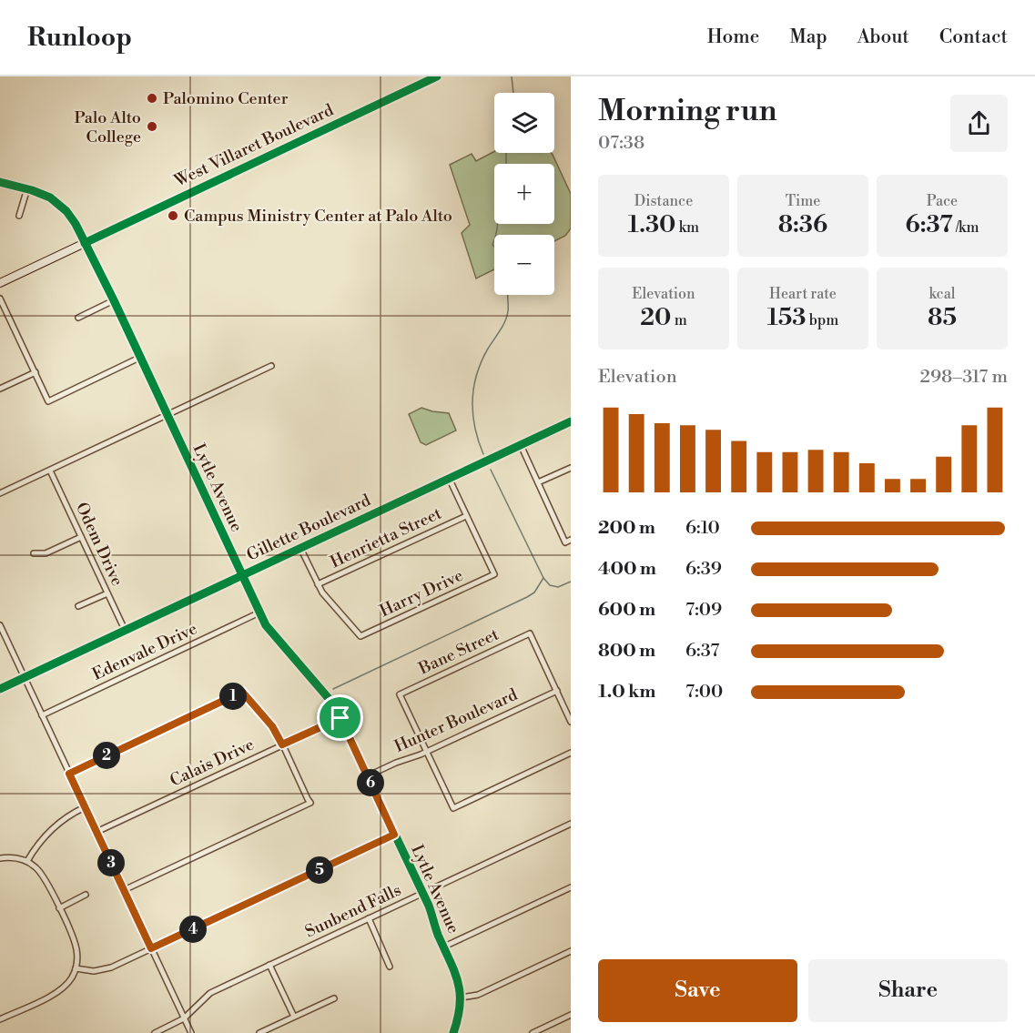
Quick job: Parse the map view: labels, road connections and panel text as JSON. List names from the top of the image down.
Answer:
{
  "streets": {
    "main road": ["West Villaret Boulevard", "Gillette Boulevard"],
    "street": [
      "Lytle Avenue",
      "Henrietta Street",
      "Odem Drive",
      "Harry Drive",
      "Edenvale Drive",
      "Bane Street",
      "Hunter Boulevard",
      "Calais Drive",
      "Sunbend Falls"
    ]
  },
  "crossings": [
    ["West Villaret Boulevard", "Lytle Avenue"],
    ["Lytle Avenue", "Gillette Boulevard"],
    ["Lytle Avenue", "Edenvale Drive"],
    ["Lytle Avenue", "Hunter Boulevard"],
    ["Lytle Avenue", "Calais Drive"],
    ["Lytle Avenue", "Sunbend Falls"],
    ["Gillette Boulevard", "Odem Drive"],
    ["Henrietta Street", "Harry Drive"],
    ["Bane Street", "Hunter Boulevard"]
  ],
  "places": ["Palomino Center", "Palo Alto College", "Campus Ministry Center at Palo Alto"],
  "page": {
    "header": "Runloop",
    "nav": [
      "Home",
      "Map",
      "About",
      "Contact"
    ],
    "heading": ["Morning run", "07:38"],
    "map_buttons": ["+", "−"],
    "stats": [
      ["Distance", "1.30 km"],
      ["Time", "8:36"],
      ["Pace", "6:37 /km"],
      ["Elevation", "20 m"],
      ["Heart rate", "153 bpm"],
      ["kcal", "85"]
    ],
    "chart": ["Elevation", "298–317 m"],
    "list": [
      {
        "name": "200 m",
        "note": "6:10"
      },
      {
        "name": "400 m",
        "note": "6:39"
      },
      {
        "name": "600 m",
        "note": "7:09"
      },
      {
        "name": "800 m",
        "note": "6:37"
      },
      {
        "name": "1.0 km",
        "note": "7:00"
      }
    ],
    "pins": [
      "1",
      "2",
      "6",
      "3",
      "5",
      "4"
    ],
    "buttons": ["Save", "Share"]
  }
}
